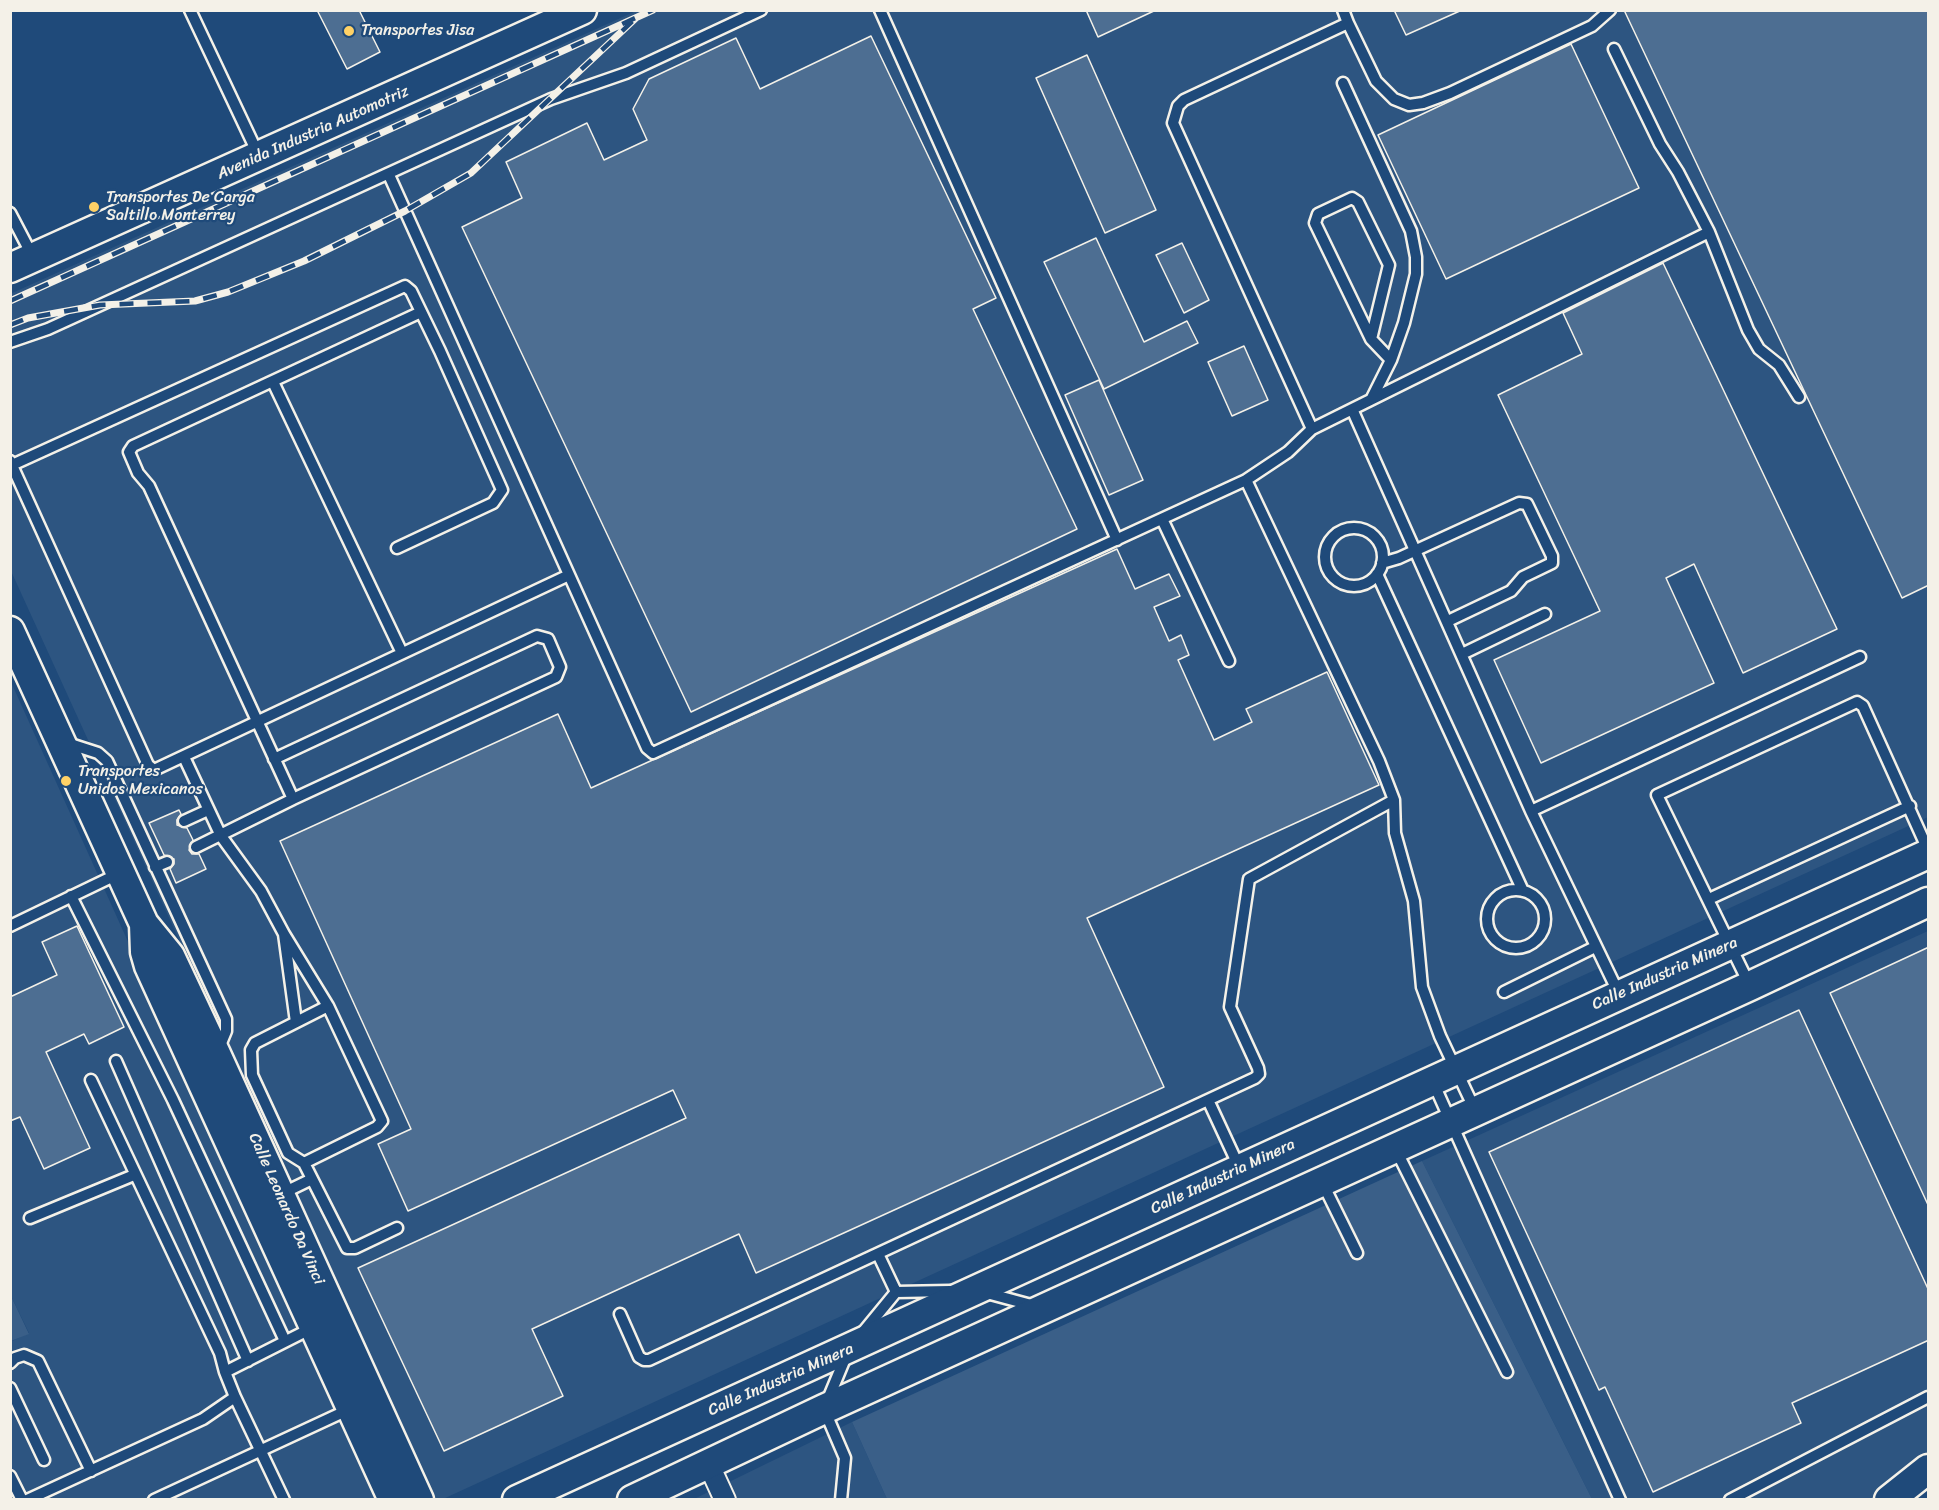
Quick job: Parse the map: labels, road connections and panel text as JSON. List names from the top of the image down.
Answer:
{
  "streets": {
    "main road": ["Avenida Industria Automotriz", "Calle Industria Minera", "Calle Leonardo Da Vinci"]
  },
  "places": ["Transportes Jisa", "Transportes De Carga Saltillo Monterrey", "Transportes Unidos Mexicanos"]
}
